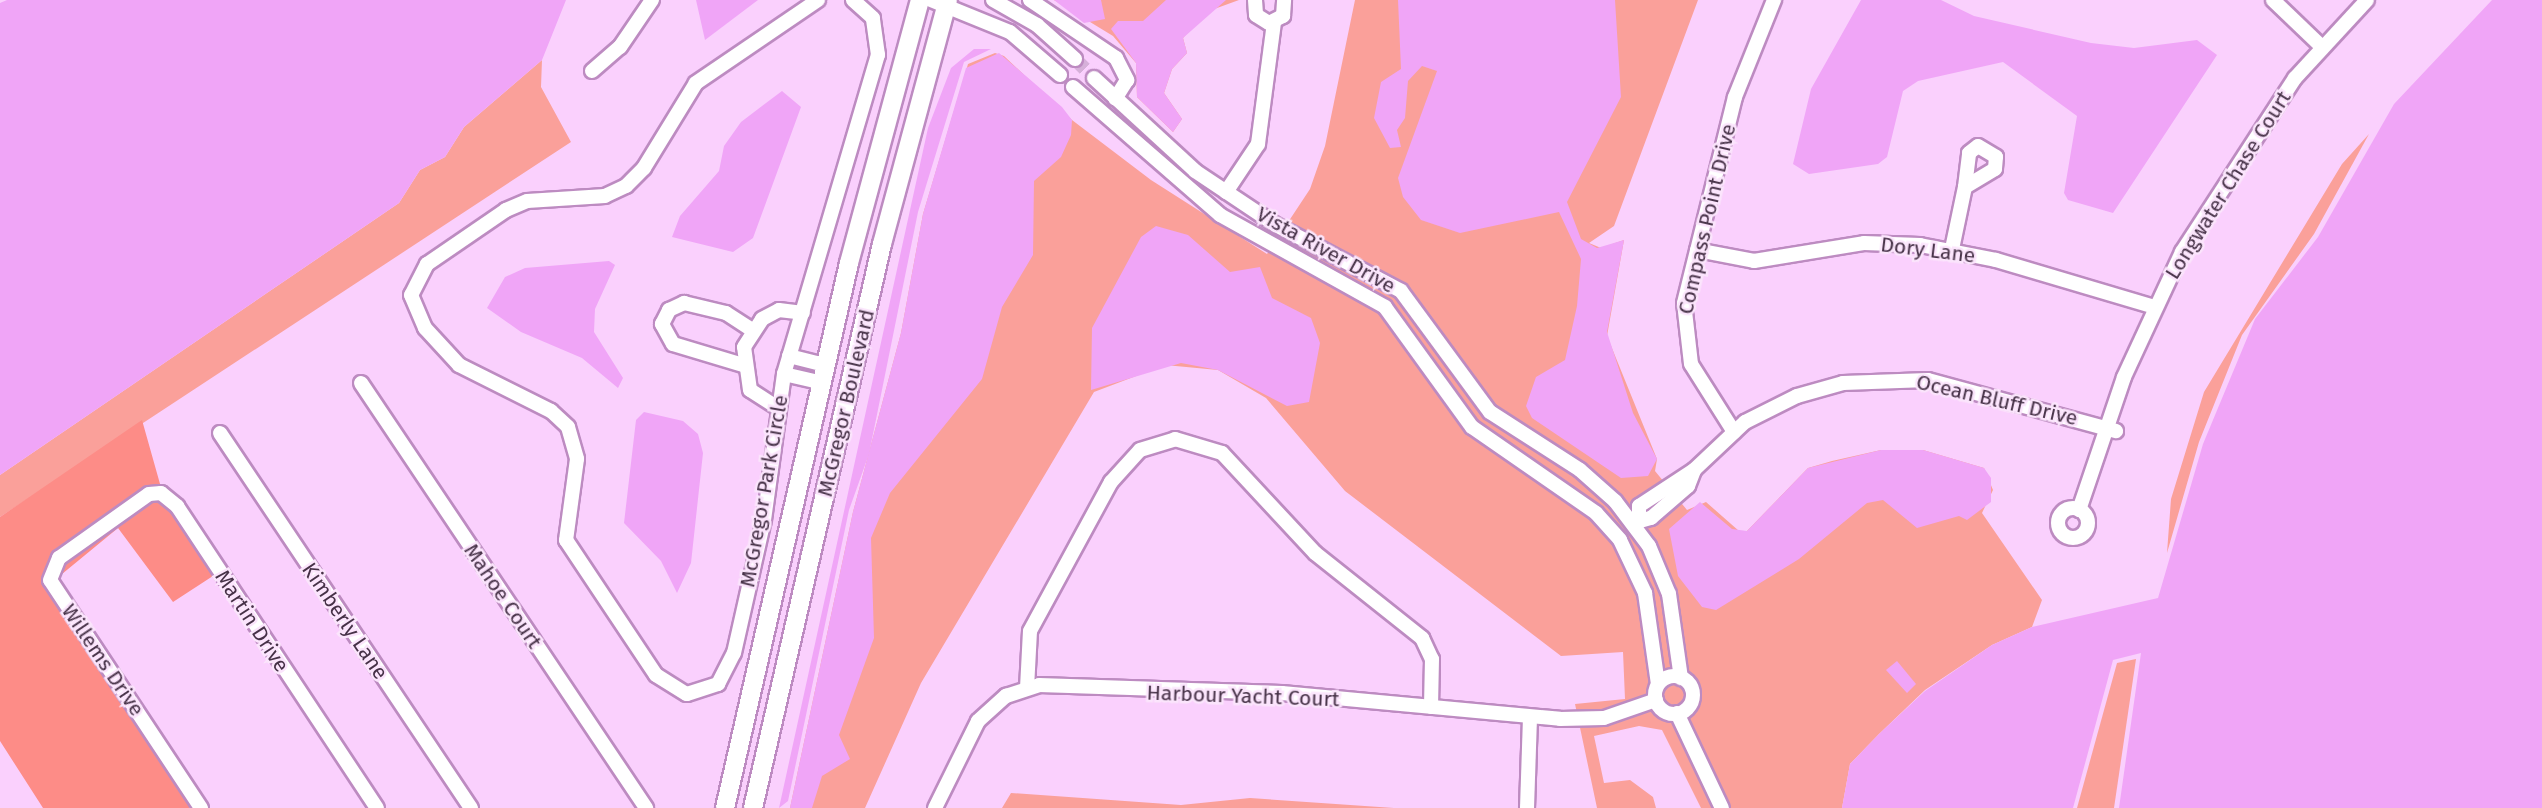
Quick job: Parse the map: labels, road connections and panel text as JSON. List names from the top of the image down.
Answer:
{
  "streets": {
    "main road": ["McGregor Boulevard"],
    "street": [
      "Longwater Chase Court",
      "Compass Point Drive",
      "Vista River Drive",
      "Dory Lane",
      "Ocean Bluff Drive",
      "McGregor Park Circle",
      "Mahoe Court",
      "Martin Drive",
      "Kimberly Lane",
      "Willems Drive",
      "Harbour Yacht Court"
    ]
  },
  "crossings": [
    ["Longwater Chase Court", "Dory Lane"],
    ["Longwater Chase Court", "Ocean Bluff Drive"],
    ["Compass Point Drive", "Dory Lane"],
    ["Compass Point Drive", "Ocean Bluff Drive"],
    ["Vista River Drive", "Ocean Bluff Drive"],
    ["McGregor Boulevard", "McGregor Park Circle"],
    ["Martin Drive", "Willems Drive"]
  ]
}
